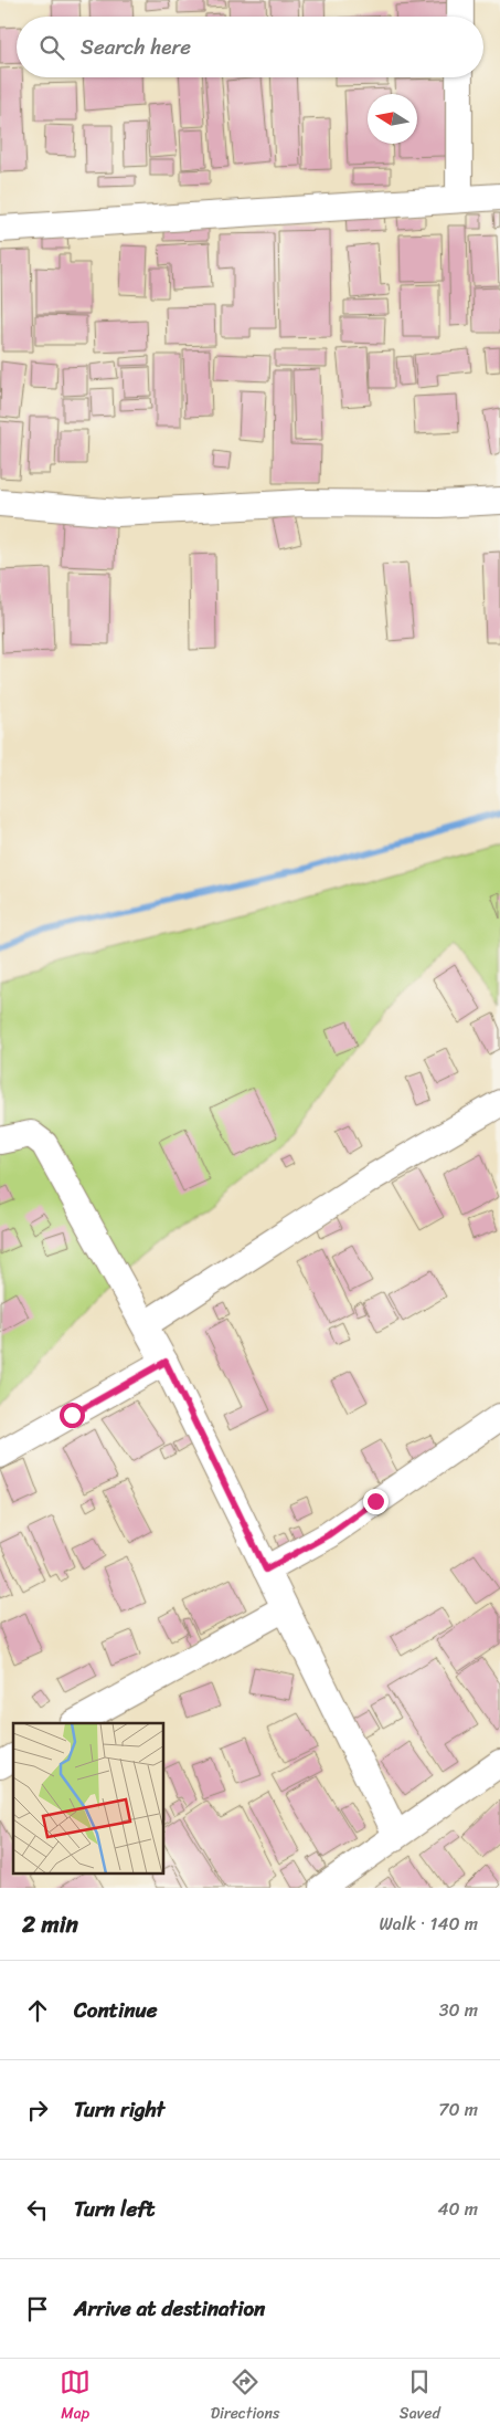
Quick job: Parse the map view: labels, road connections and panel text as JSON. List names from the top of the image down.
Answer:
{
  "north": "left",
  "page": {
    "search": "Search here",
    "heading": ["2 min", "Walk · 140 m"],
    "list": [
      ["Continue", "30 m"],
      ["Turn right", "70 m"],
      ["Turn left", "40 m"],
      "Arrive at destination"
    ],
    "nav": ["Map", "Directions", "Saved"]
  }
}
